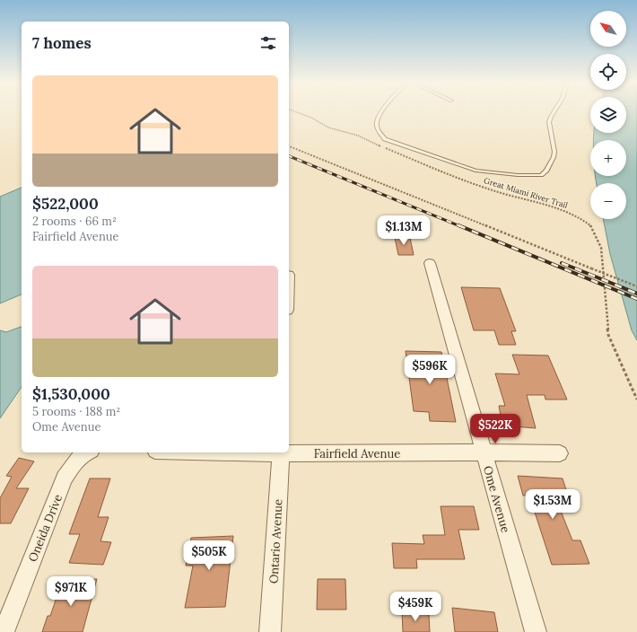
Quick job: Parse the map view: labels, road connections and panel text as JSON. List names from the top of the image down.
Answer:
{
  "streets": {
    "street": [
      "Fairfield Avenue",
      "Ome Avenue",
      "Oneida Drive",
      "Ontario Avenue"
    ],
    "path": ["Great Miami River Trail"]
  },
  "crossings": [
    ["Fairfield Avenue", "Ome Avenue"],
    ["Fairfield Avenue", "Ontario Avenue"]
  ],
  "north": "top left",
  "page": {
    "map_buttons": ["+", "−"],
    "heading": "7 homes",
    "list": [
      {
        "name": "$522,000",
        "note": "2 rooms · 66 m² · Fairfield Avenue"
      },
      {
        "name": "$1,530,000",
        "note": "5 rooms · 188 m² · Ome Avenue"
      }
    ],
    "price": [
      "$1.13M",
      "$596K",
      "$522K",
      "$1.53M",
      "$505K",
      "$971K",
      "$459K"
    ]
  }
}
